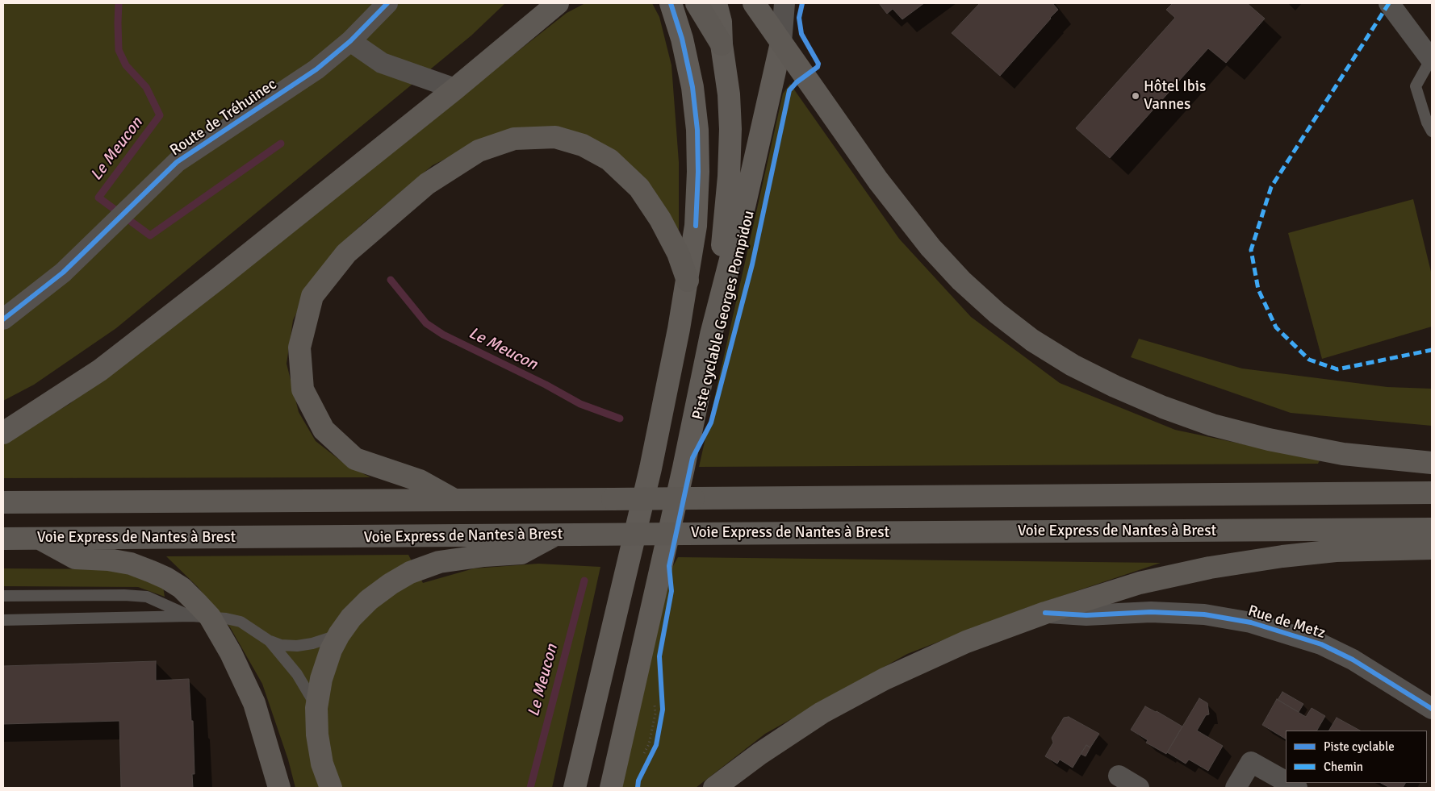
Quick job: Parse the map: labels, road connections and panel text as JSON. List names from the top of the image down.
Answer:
{
  "streets": {
    "highway": ["Voie Express de Nantes à Brest"],
    "street": ["Route de Tréhuinec", "Rue de Metz"],
    "cycle path": ["Piste cyclable Georges Pompidou"]
  },
  "water": ["Le Meucon"],
  "places": ["Hôtel Ibis Vannes"],
  "legend": ["Piste cyclable", "Chemin"]
}
